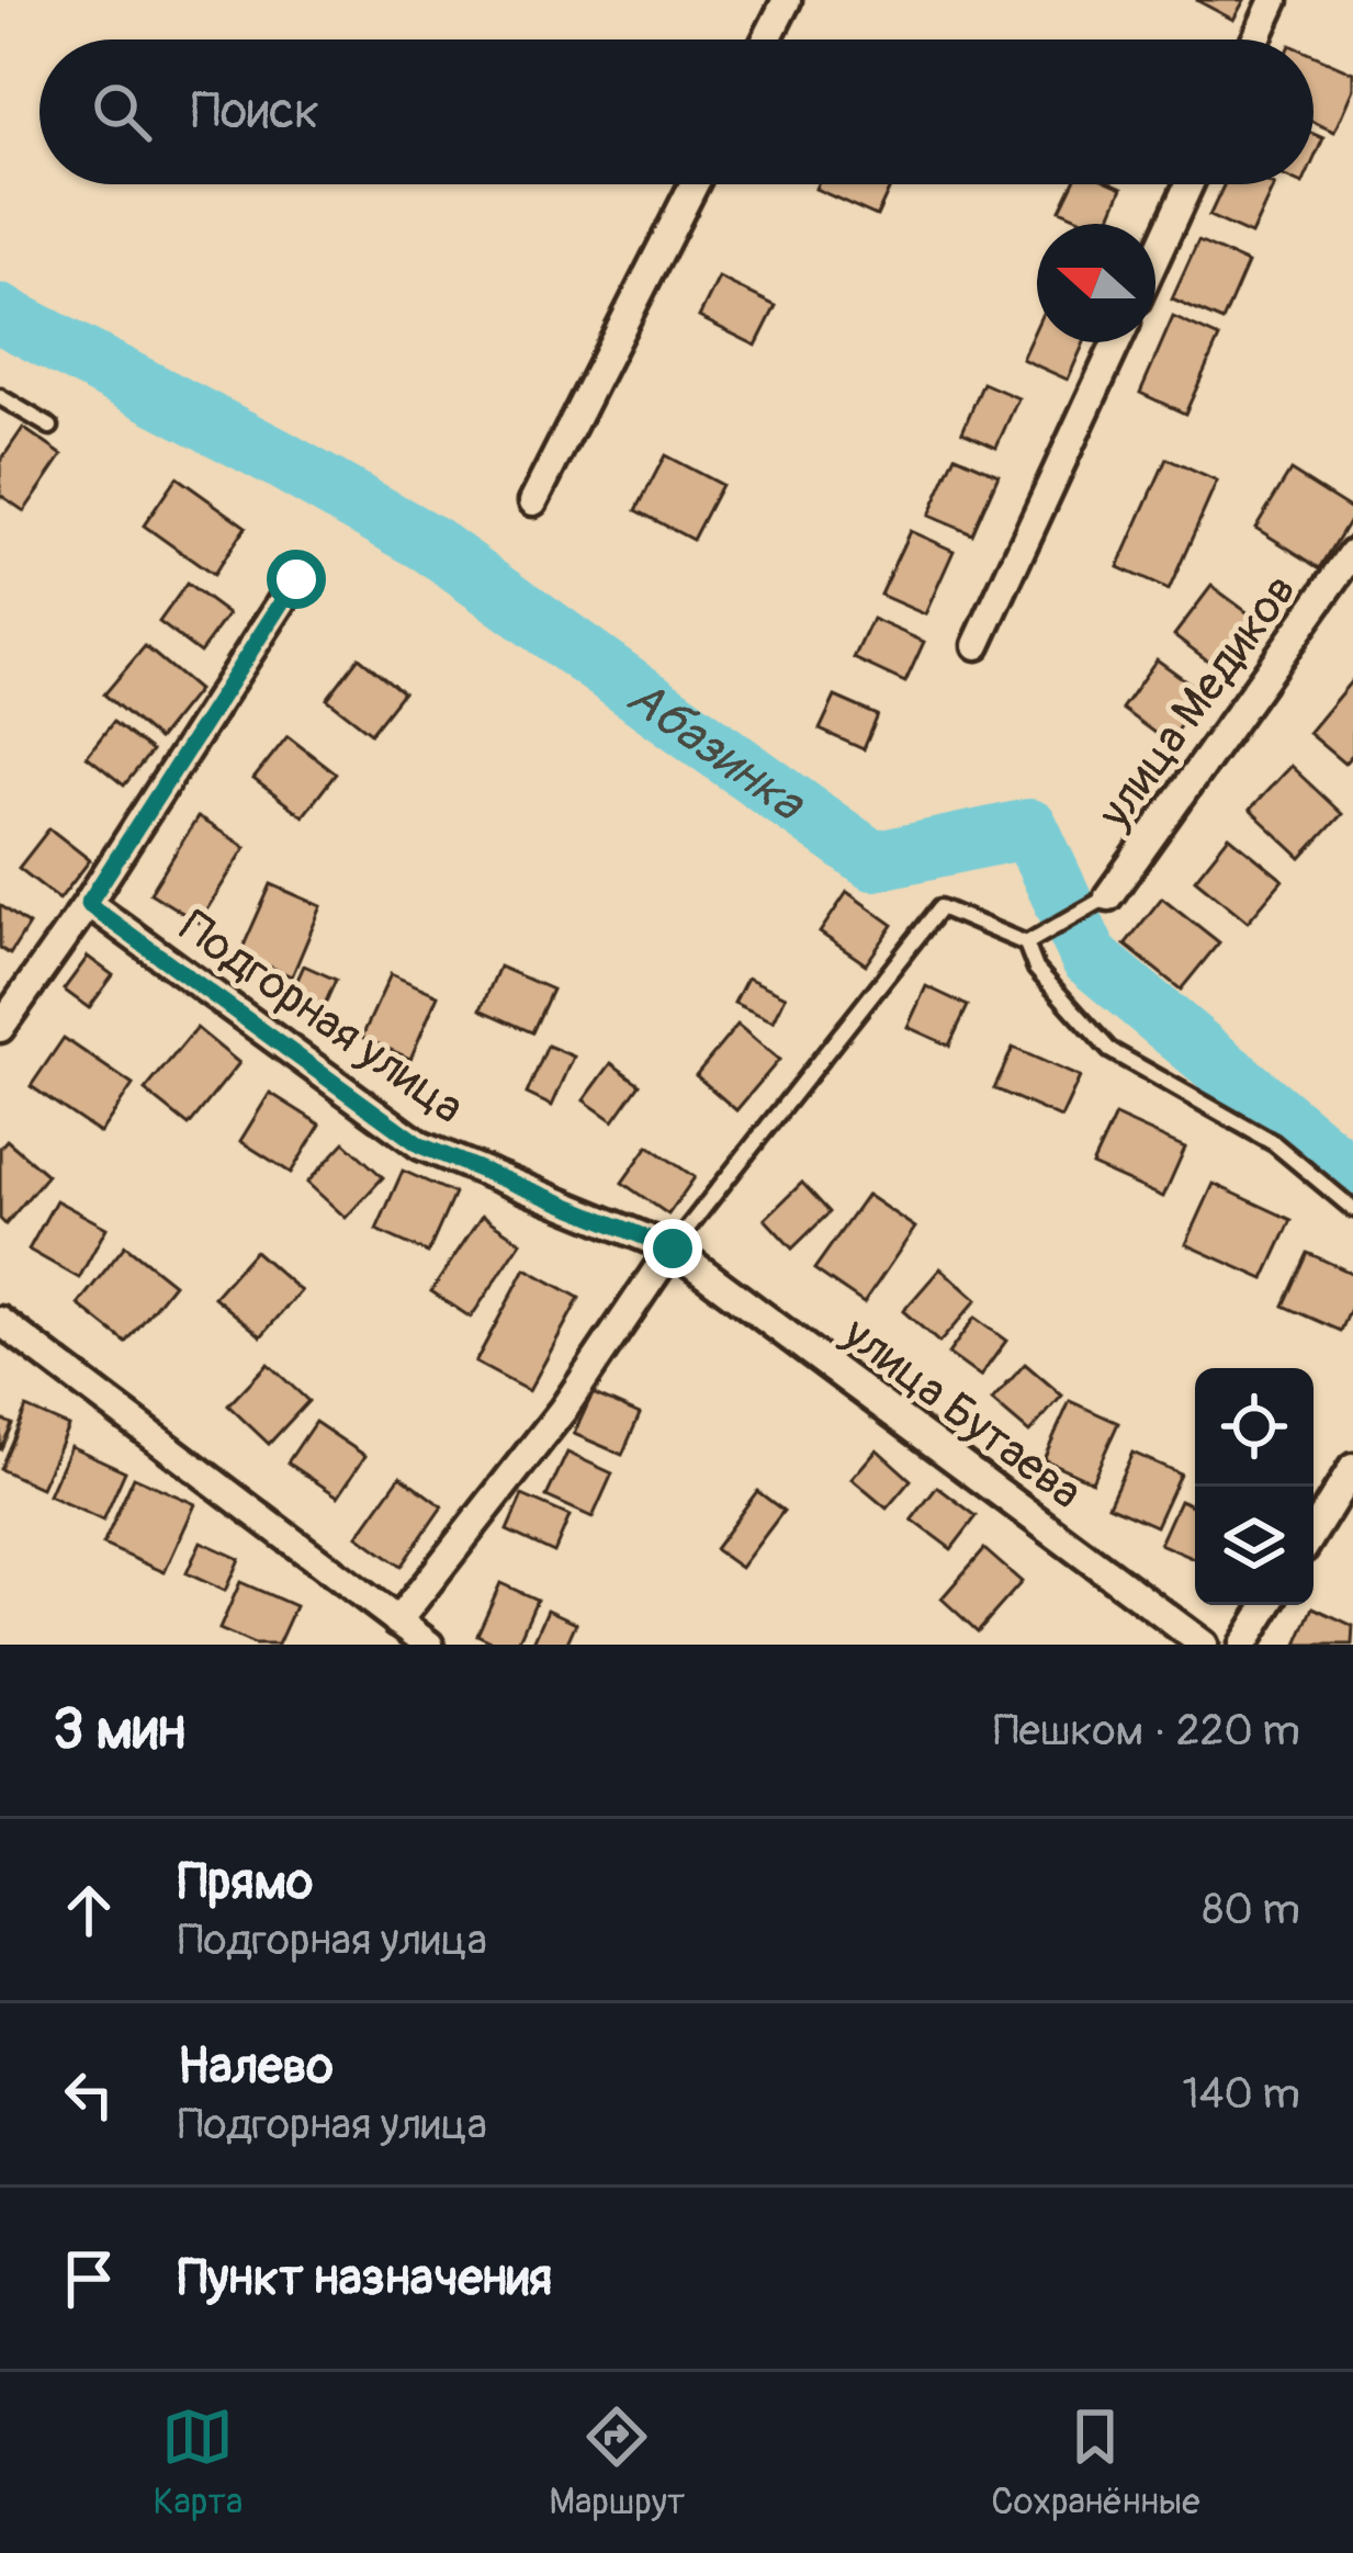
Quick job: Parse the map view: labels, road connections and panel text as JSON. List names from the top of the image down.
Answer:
{
  "streets": {
    "street": ["улица Медиков", "Подгорная улица", "улица Бутаева"]
  },
  "crossings": [
    ["Подгорная улица", "улица Бутаева"]
  ],
  "water": ["Абазинка"],
  "north": "left",
  "page": {
    "search": "Поиск",
    "heading": ["3 мин", "Пешком · 220 m"],
    "list": [
      ["Прямо", "Подгорная улица", "80 m"],
      ["Налево", "Подгорная улица", "140 m"],
      "Пункт назначения"
    ],
    "nav": ["Карта", "Маршрут", "Сохранённые"]
  }
}
